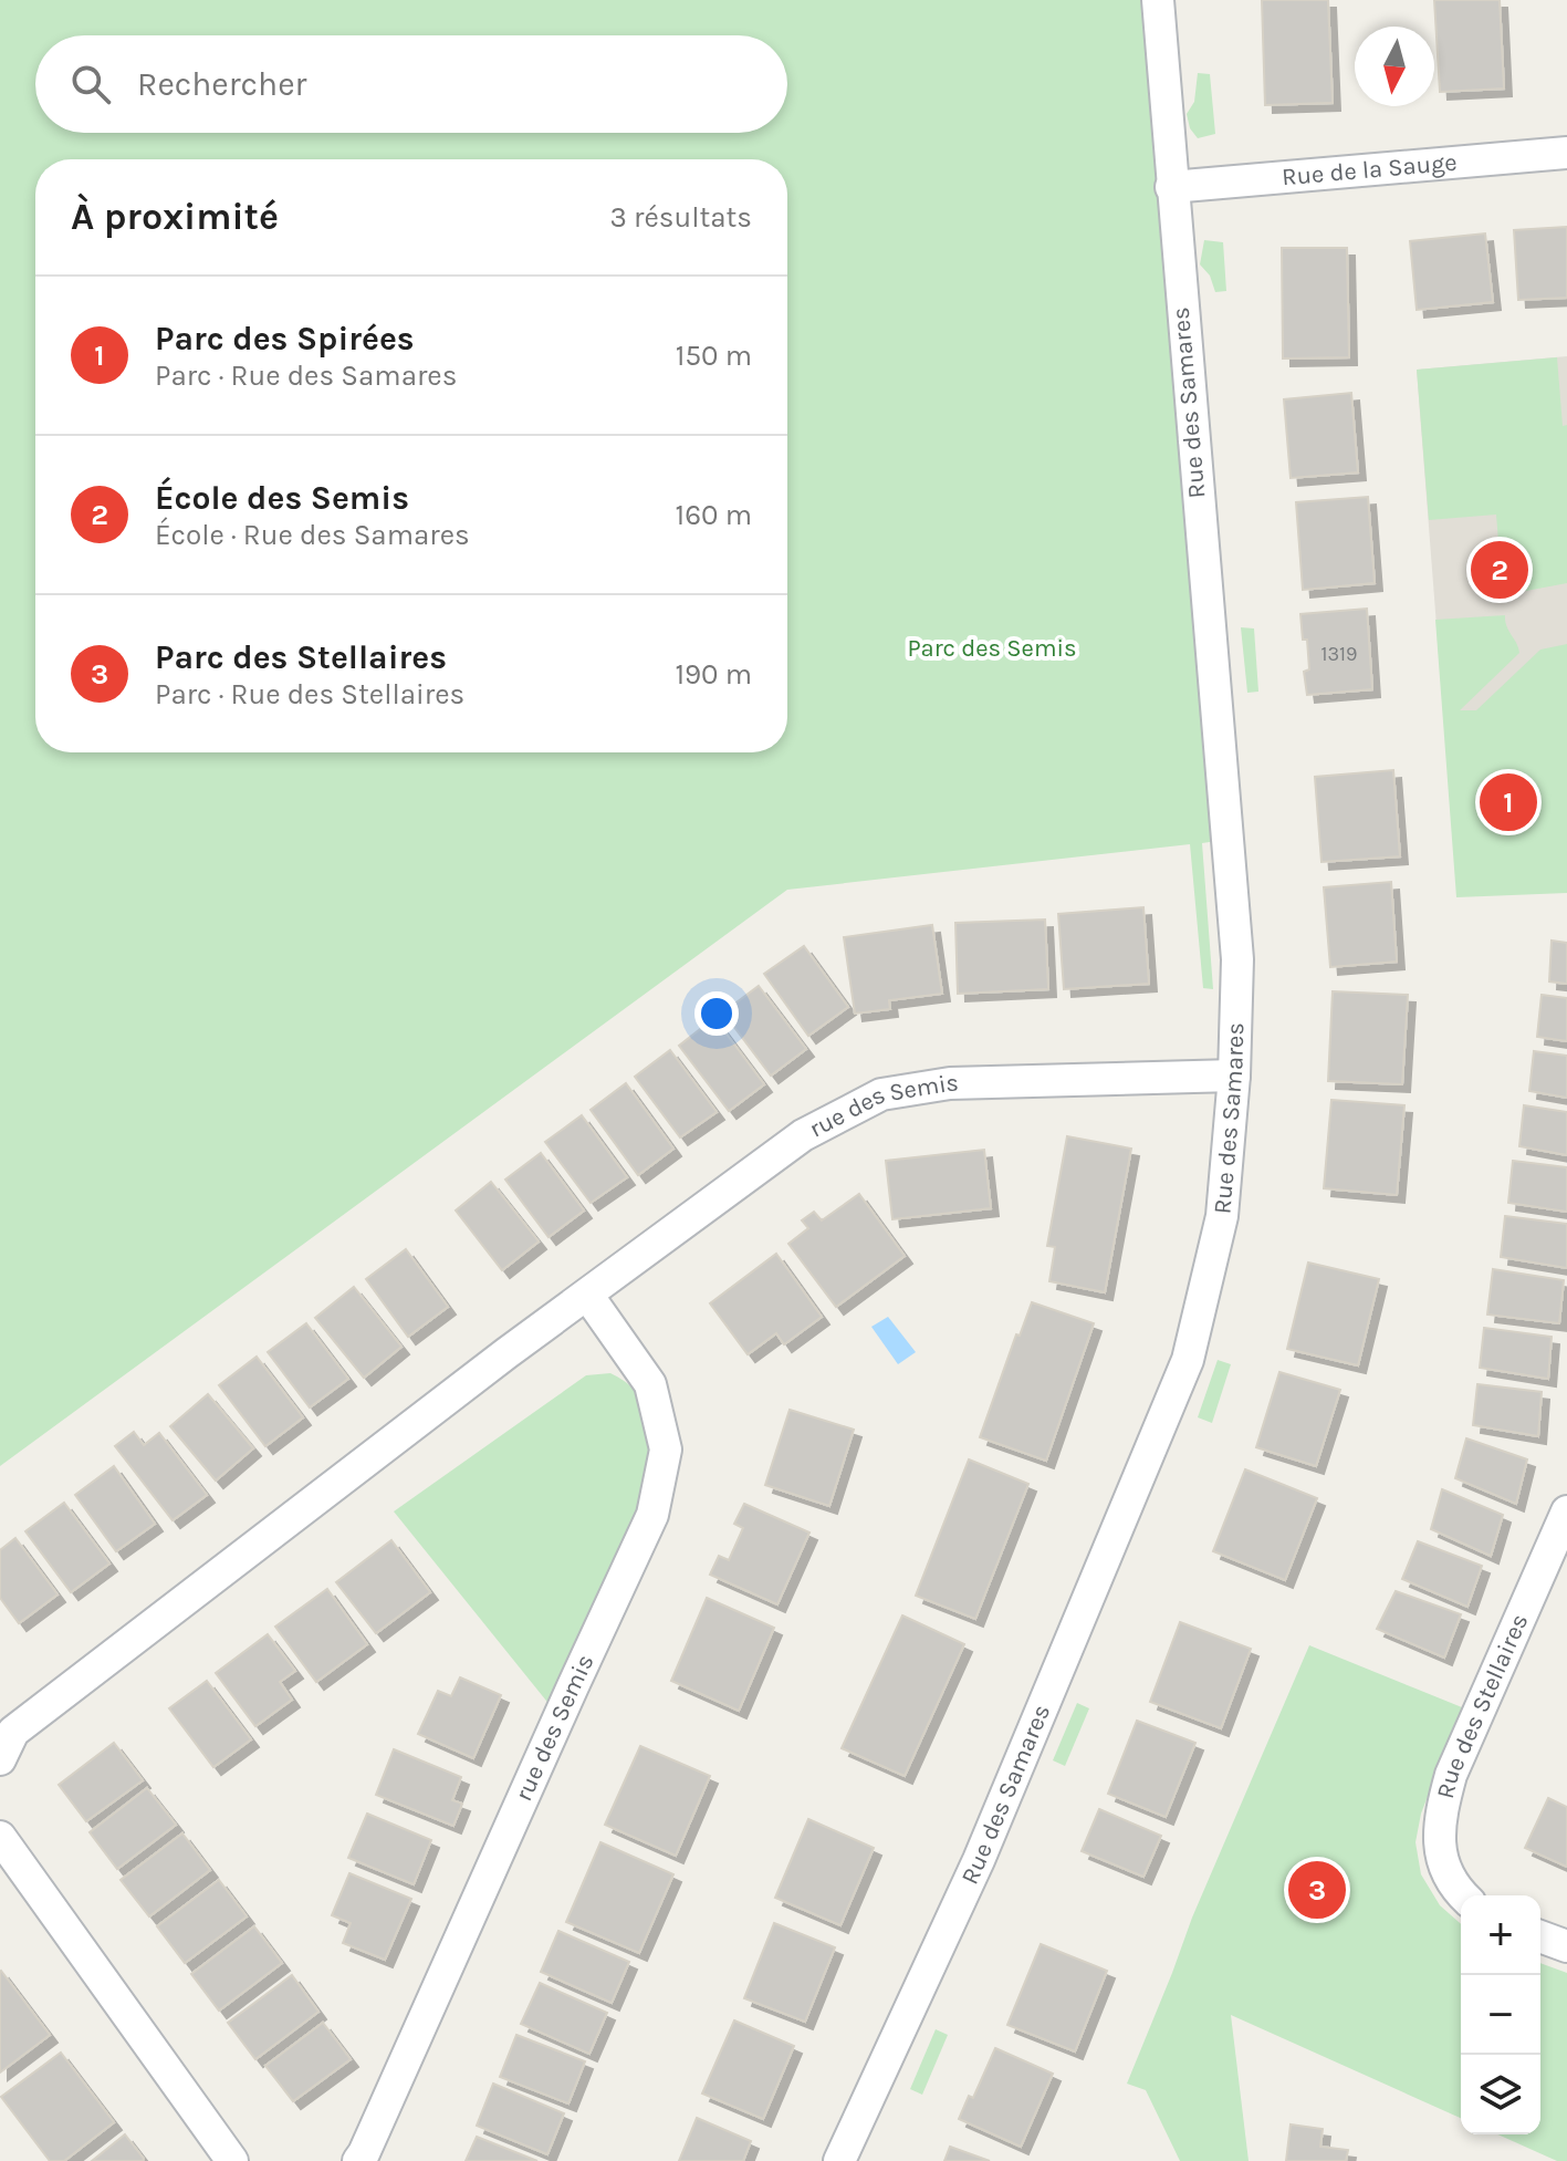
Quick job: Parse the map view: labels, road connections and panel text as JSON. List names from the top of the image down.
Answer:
{
  "streets": {
    "street": [
      "Rue de la Sauge",
      "Rue des Samares",
      "rue des Semis",
      "Rue des Stellaires"
    ]
  },
  "crossings": [
    ["Rue de la Sauge", "Rue des Samares"],
    ["Rue des Samares", "rue des Semis"]
  ],
  "parks": ["Parc des Semis"],
  "house_numbers": ["1319"],
  "north": "bottom",
  "page": {
    "search": "Rechercher",
    "heading": ["À proximité", "3 résultats"],
    "list": [
      {
        "mark": "1",
        "name": "Parc des Spirées",
        "note": "Parc · Rue des Samares",
        "value": "150 m"
      },
      {
        "mark": "2",
        "name": "École des Semis",
        "note": "École · Rue des Samares",
        "value": "160 m"
      },
      {
        "mark": "3",
        "name": "Parc des Stellaires",
        "note": "Parc · Rue des Stellaires",
        "value": "190 m"
      }
    ],
    "pins": ["2", "1", "3"],
    "map_buttons": ["+", "−"]
  }
}
